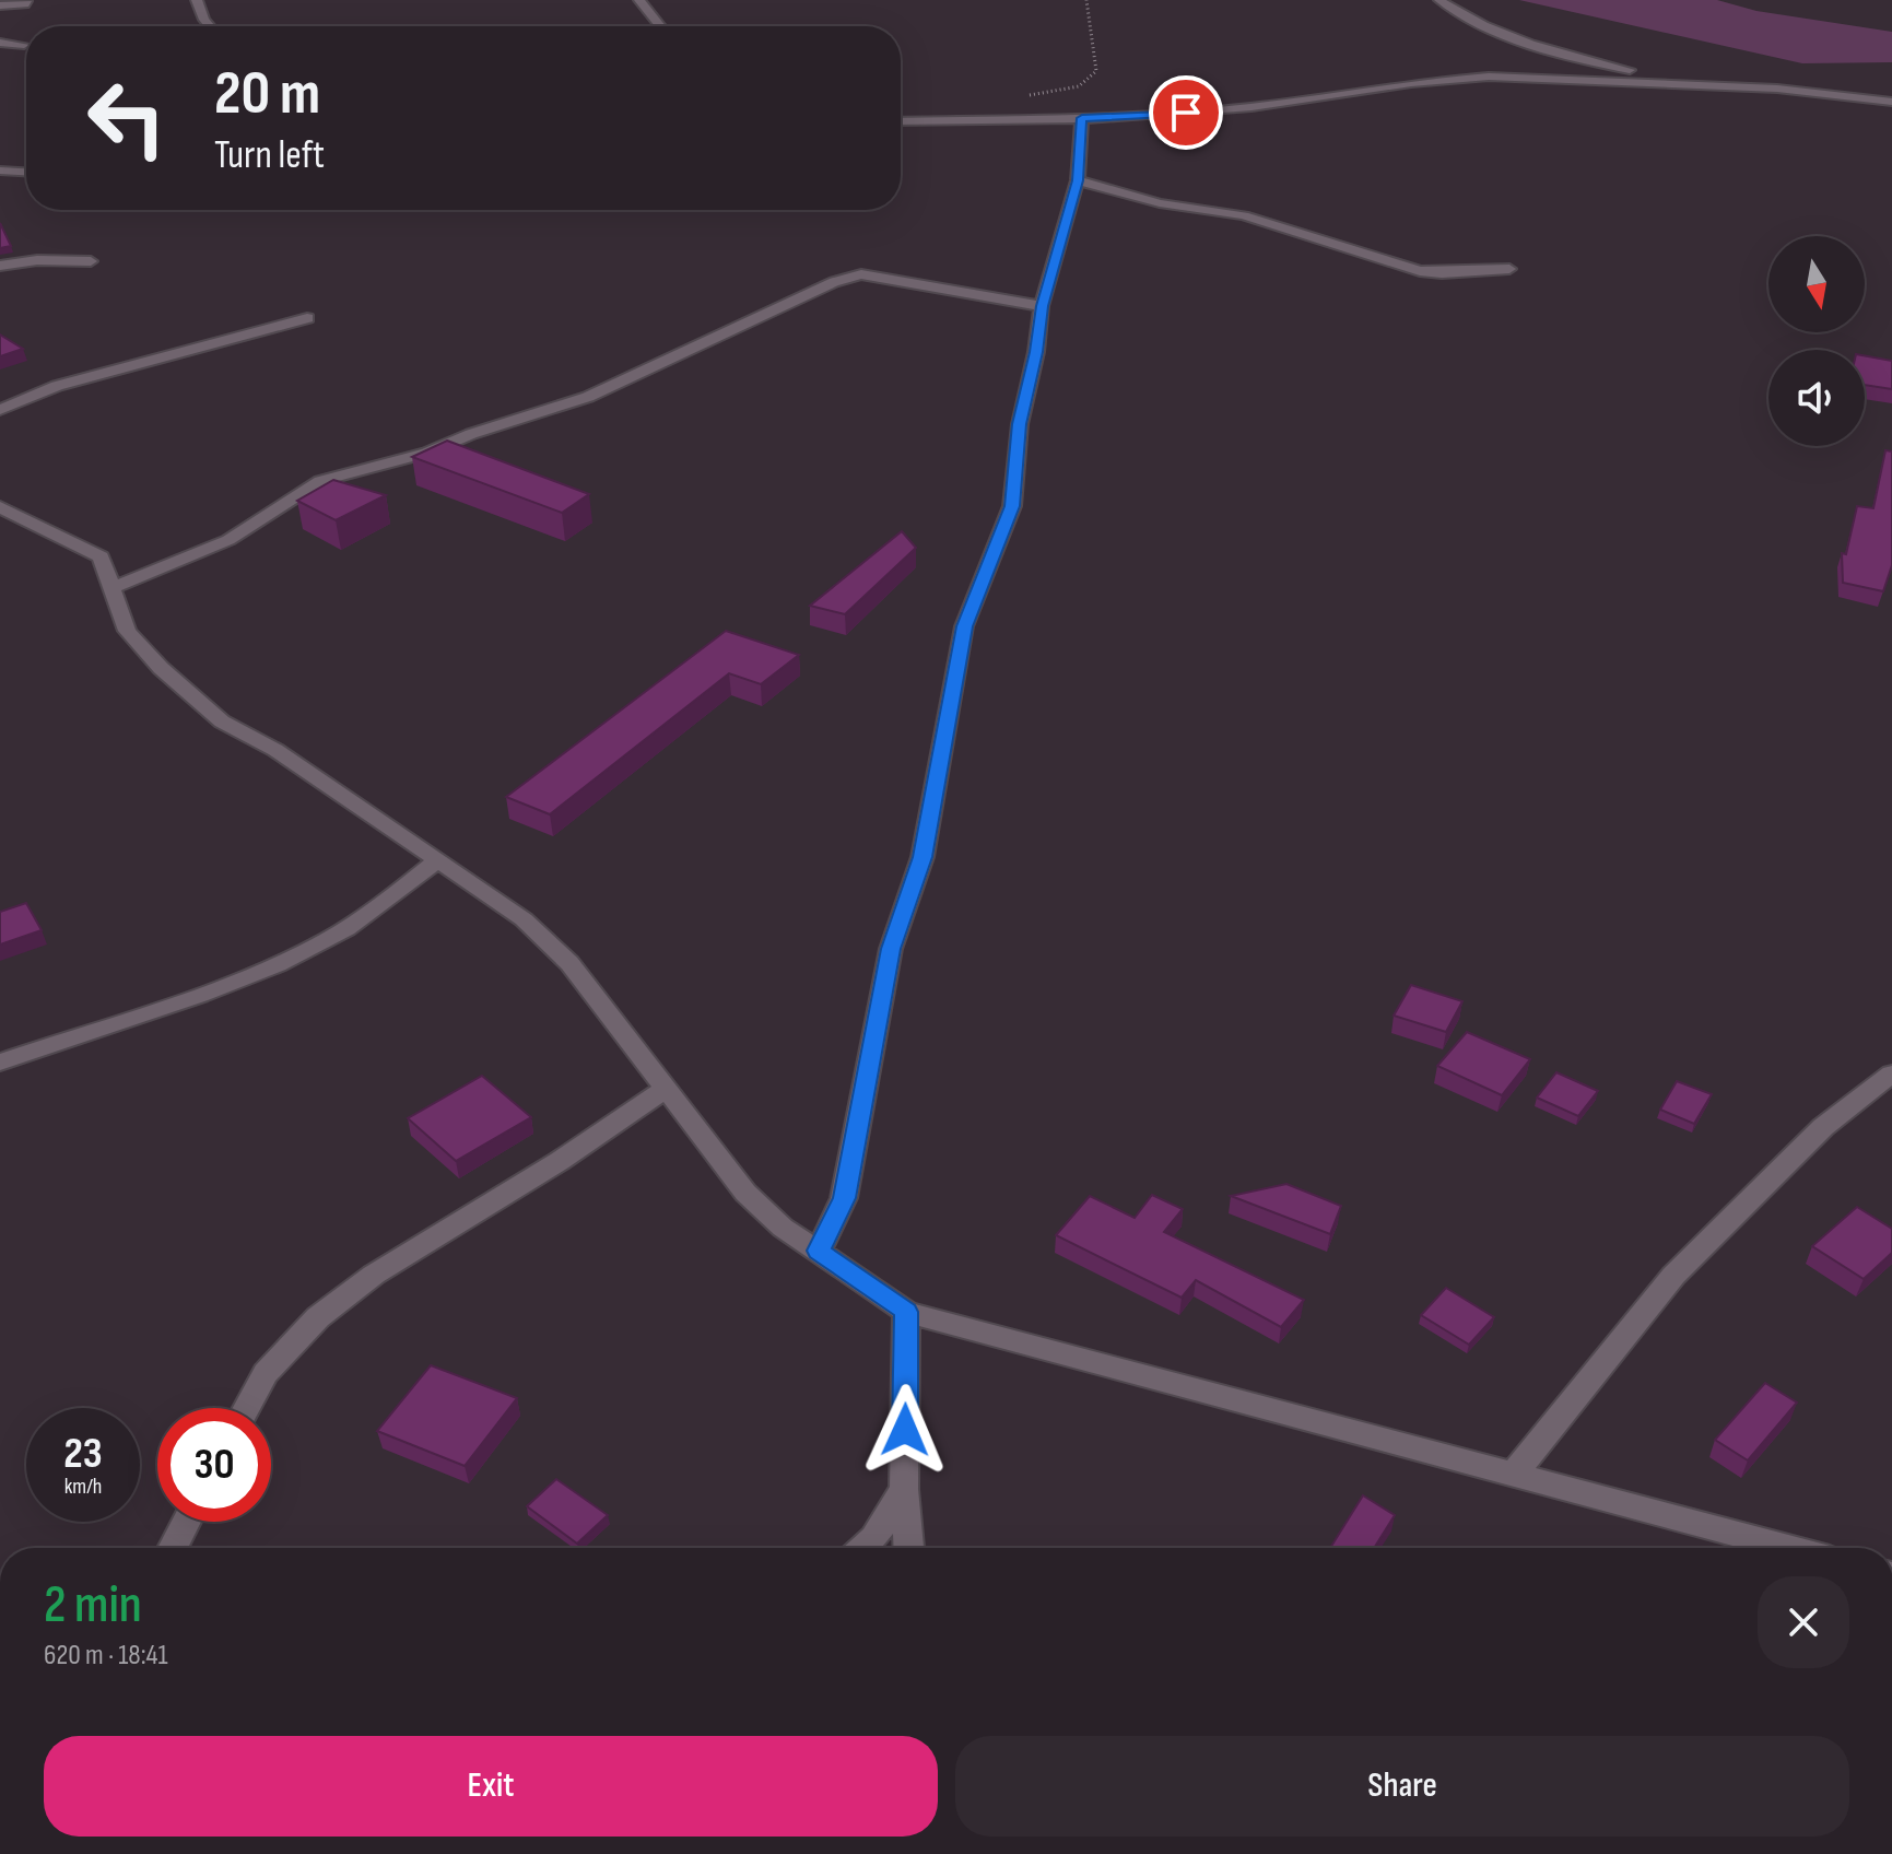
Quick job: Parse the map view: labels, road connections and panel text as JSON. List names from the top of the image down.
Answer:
{
  "north": "bottom",
  "page": {
    "turn": ["20 m", "Turn left"],
    "speed": "23 km/h",
    "limit": "30",
    "heading": ["2 min", "620 m · 18:41"],
    "buttons": ["Exit", "Share"]
  }
}
